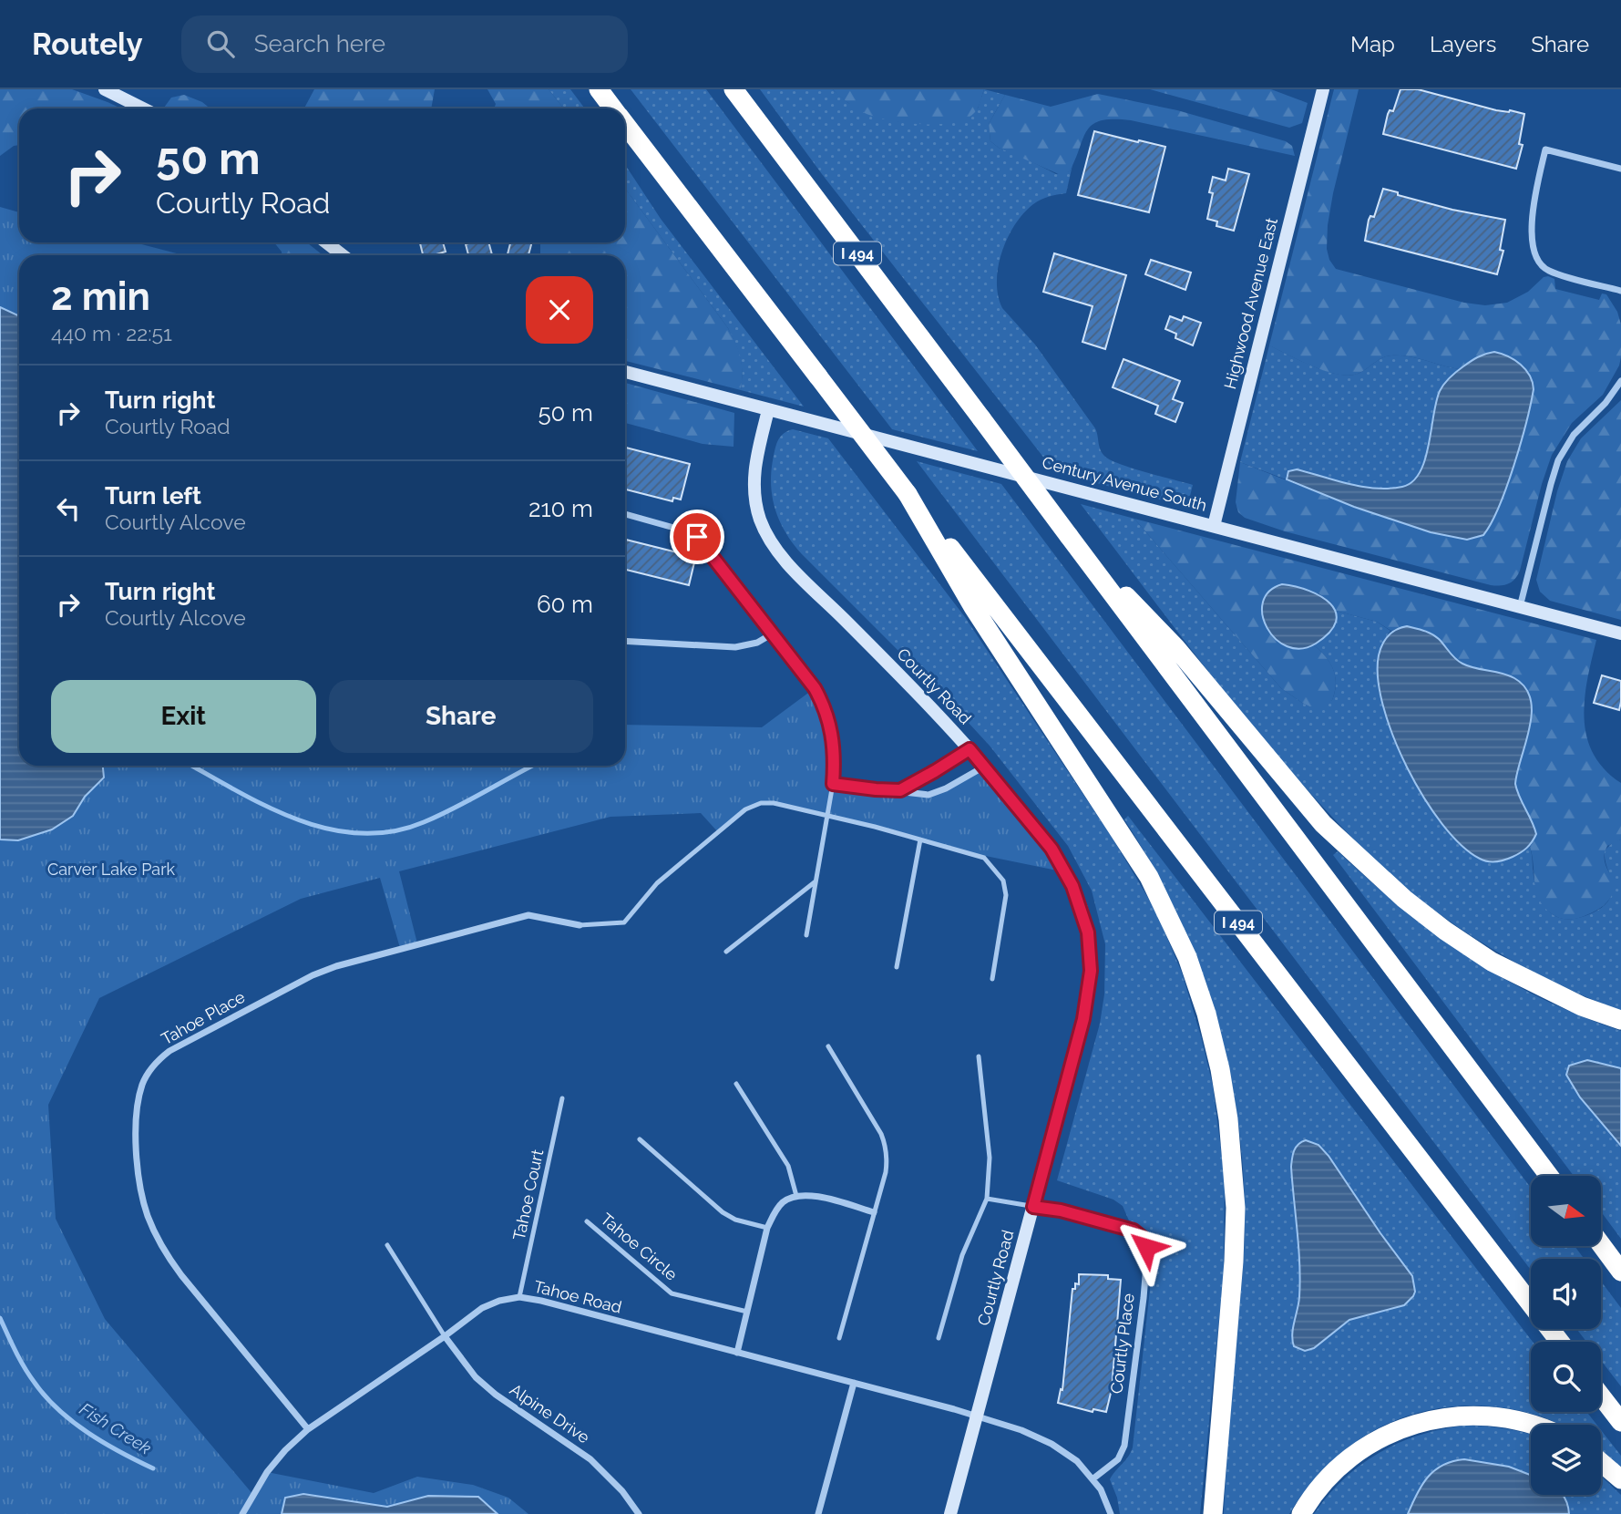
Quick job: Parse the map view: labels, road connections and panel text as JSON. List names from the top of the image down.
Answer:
{
  "streets": {
    "highway": ["I 494"],
    "street": [
      "Highwood Avenue East",
      "Century Avenue South",
      "Courtly Road",
      "Tahoe Place",
      "Tahoe Road",
      "Courtly Place",
      "Alpine Drive"
    ],
    "lane": ["Tahoe Court", "Tahoe Circle"]
  },
  "crossings": [
    ["Highwood Avenue East", "Century Avenue South"],
    ["Century Avenue South", "Courtly Road"],
    ["Courtly Road", "Tahoe Road"],
    ["Courtly Road", "Courtly Place"],
    ["Tahoe Place", "Tahoe Road"],
    ["Tahoe Court", "Tahoe Road"],
    ["Tahoe Road", "Courtly Place"],
    ["Tahoe Road", "Alpine Drive"]
  ],
  "water": ["Fish Creek"],
  "parks": ["Carver Lake Park"],
  "north": "right",
  "page": {
    "header": "Routely",
    "search": "Search here",
    "nav": ["Map", "Layers", "Share"],
    "turn": ["50 m", "Courtly Road"],
    "heading": ["2 min", "440 m · 22:51"],
    "list": [
      {
        "name": "Turn right",
        "note": "Courtly Road",
        "value": "50 m"
      },
      {
        "name": "Turn left",
        "note": "Courtly Alcove",
        "value": "210 m"
      },
      {
        "name": "Turn right",
        "note": "Courtly Alcove",
        "value": "60 m"
      }
    ],
    "buttons": ["Exit", "Share"]
  }
}
